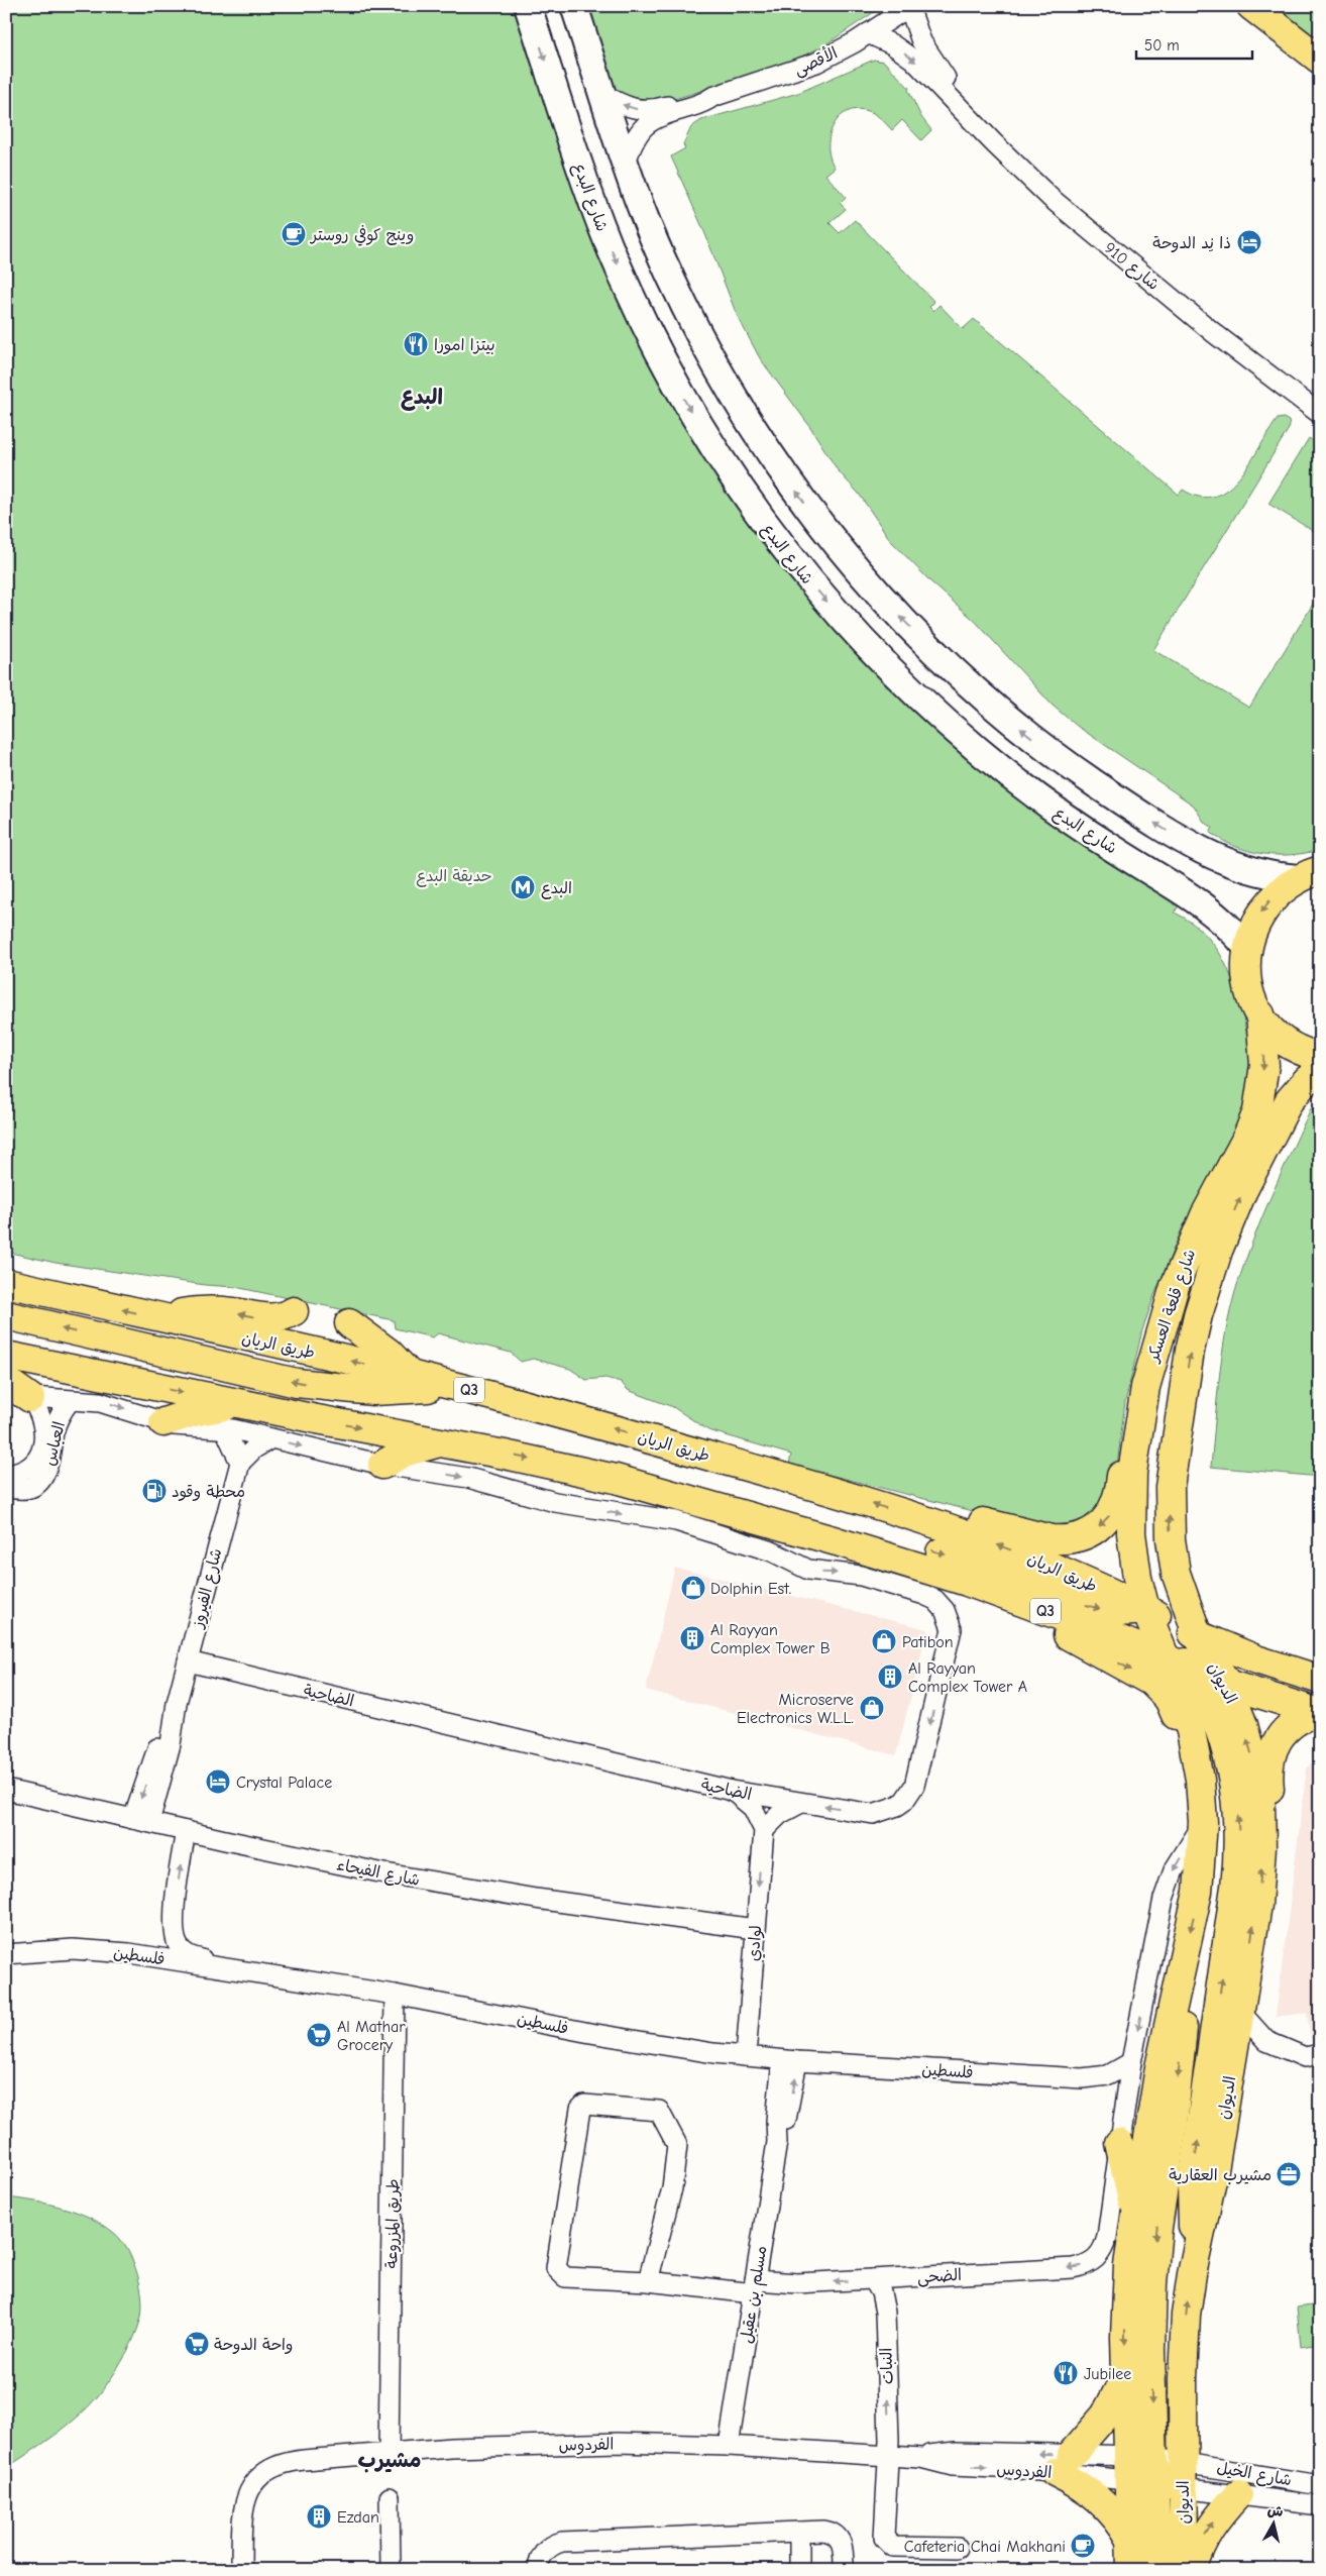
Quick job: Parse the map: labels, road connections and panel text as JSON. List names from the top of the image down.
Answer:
{
  "streets": {
    "main road": [
      "شارع البدع",
      "شارع قلعة العسكر",
      "طريق الريان",
      "Q3",
      "الديوان"
    ],
    "street": [
      "الأقصى",
      "شارع 910",
      "العباس",
      "شارع الفيروز",
      "الضاحية",
      "شارع الفيحاء",
      "لوادي",
      "فلسطين",
      "طريق المزروعة",
      "الضحى",
      "مسلم بن عقيل",
      "النبات",
      "الفردوس",
      "شارع الخيل"
    ]
  },
  "crossings": [
    ["الأقصى", "شارع 910"],
    ["شارع قلعة العسكر", "طريق الريان"],
    ["شارع قلعة العسكر", "الديوان"],
    ["طريق الريان", "الديوان"],
    ["شارع الفيروز", "الضاحية"],
    ["شارع الفيروز", "شارع الفيحاء"],
    ["الديوان", "الفردوس"],
    ["الديوان", "شارع الخيل"],
    ["شارع الفيحاء", "لوادي"],
    ["لوادي", "فلسطين"],
    ["فلسطين", "طريق المزروعة"],
    ["فلسطين", "مسلم بن عقيل"],
    ["طريق المزروعة", "الفردوس"],
    ["الضحى", "مسلم بن عقيل"],
    ["الضحى", "النبات"],
    ["مسلم بن عقيل", "الفردوس"],
    ["النبات", "الفردوس"],
    ["الفردوس", "شارع الخيل"]
  ],
  "one_way": ["لوادي", "الضحى", "النبات"],
  "districts": ["البدع", "مشيرب"],
  "parks": ["حديقة البدع"],
  "places": {
    "cafe": ["وينج كوفي روستر", "Cafeteria Chai Makhani"],
    "hotel": ["ذا نِد الدوحة", "Crystal Palace"],
    "restaurant": ["بيتزا امورا", "Jubilee"],
    "metro station": ["البدع"],
    "fuel station": ["محطة وقود"],
    "shop": ["Dolphin Est.", "Patibon", "Microserve Electronics W.L.L."],
    "building": ["Al Rayyan Complex Tower B", "Al Rayyan Complex Tower A", "Ezdan"],
    "supermarket": ["Al Mathar Grocery", "واحة الدوحة"],
    "office": ["مشيرب العقارية"]
  },
  "scale_bar": "50 m",
  "north": "top"
}
